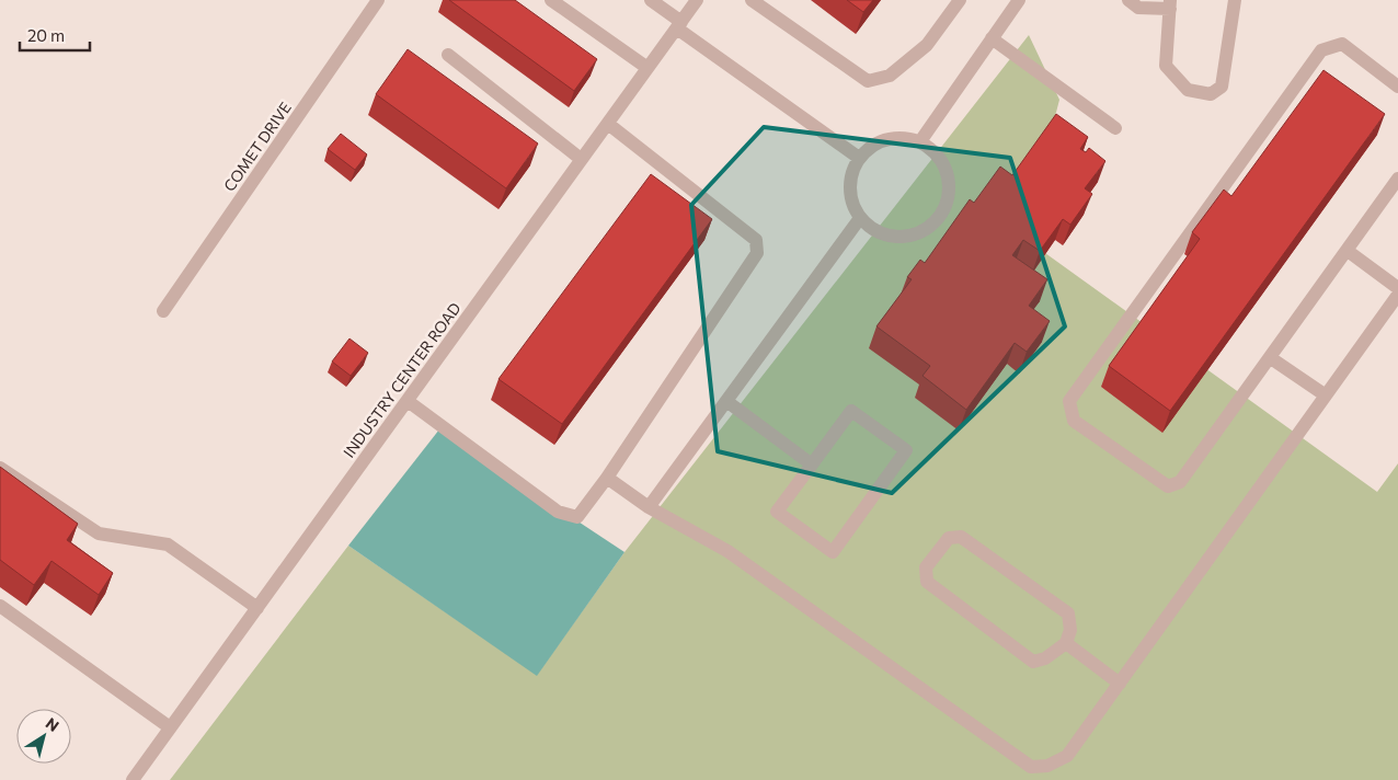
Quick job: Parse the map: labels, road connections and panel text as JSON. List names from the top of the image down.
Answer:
{
  "streets": {
    "street": ["COMET DRIVE", "INDUSTRY CENTER ROAD"]
  },
  "scale_bar": "20 m",
  "north": "top right"
}
